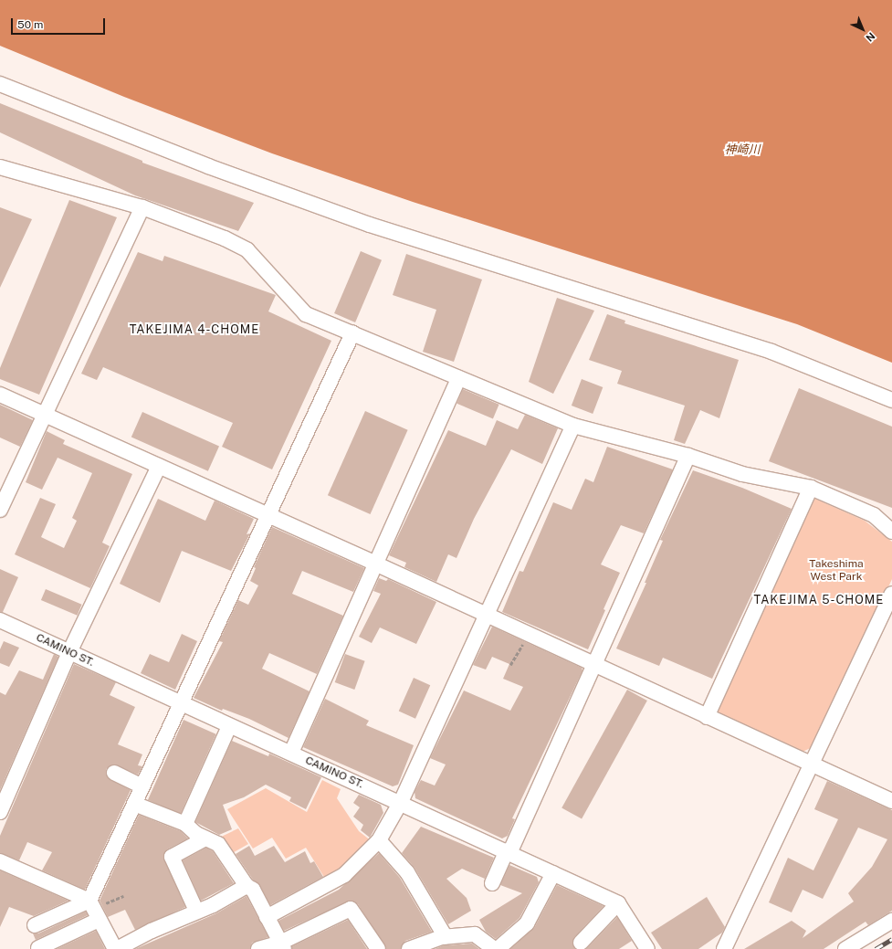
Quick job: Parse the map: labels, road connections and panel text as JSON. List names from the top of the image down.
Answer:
{
  "streets": {
    "street": ["CAMINO ST."]
  },
  "districts": ["TAKEJIMA 4-CHOME", "TAKEJIMA 5-CHOME"],
  "water": ["神崎川"],
  "parks": ["Takeshima West Park"],
  "scale_bar": "50 m",
  "north": "bottom right"
}
